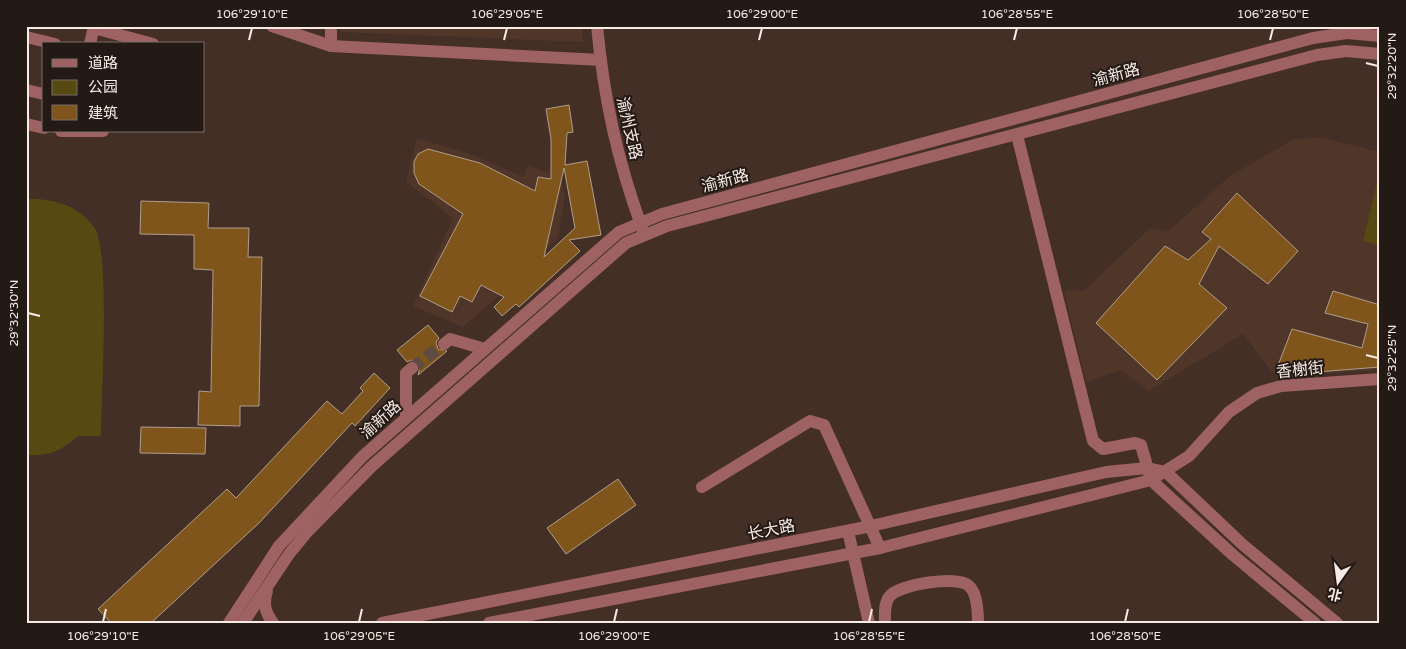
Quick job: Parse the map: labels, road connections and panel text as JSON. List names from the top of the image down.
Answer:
{
  "streets": {
    "street": [
      "渝新路",
      "渝州支路",
      "香榭街",
      "长大路"
    ]
  },
  "crossings": [
    ["渝新路", "渝州支路"],
    ["香榭街", "长大路"]
  ],
  "legend": ["道路", "公园", "建筑"],
  "north": "bottom",
  "coordinates": [
    "106°29'10\"E",
    "106°29'05\"E",
    "106°29'00\"E",
    "106°28'55\"E",
    "106°28'50\"E",
    "29°32'20\"N",
    "29°32'30\"N",
    "29°32'25\"N"
  ]
}
